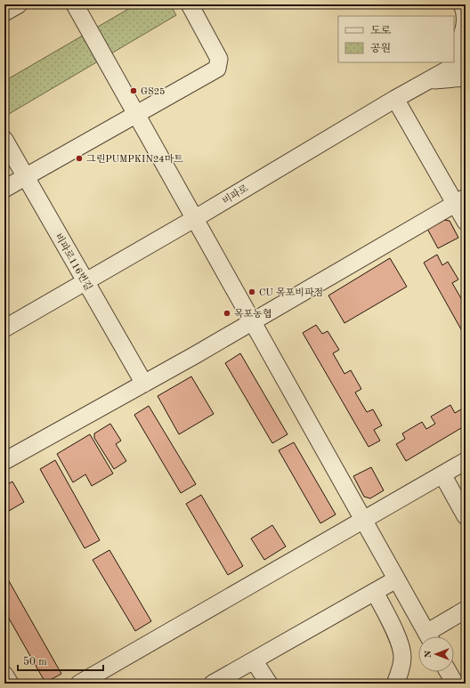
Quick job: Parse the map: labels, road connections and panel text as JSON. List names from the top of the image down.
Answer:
{
  "streets": {
    "street": ["비파로", "비파로116번길"]
  },
  "crossings": [
    ["비파로", "비파로116번길"]
  ],
  "places": [
    "GS25",
    "그린PUMPKIN24마트",
    "CU 목포비파점",
    "목포농협"
  ],
  "legend": ["도로", "공원"],
  "scale_bar": "50 m",
  "north": "left"
}
